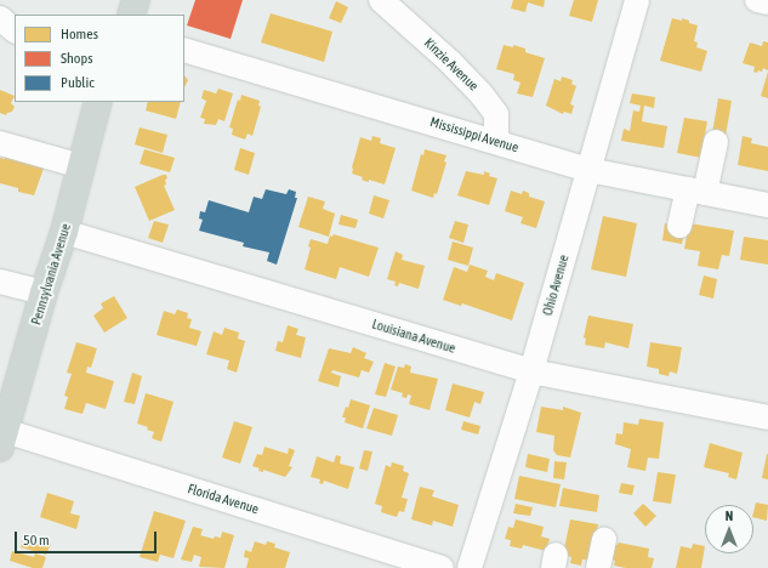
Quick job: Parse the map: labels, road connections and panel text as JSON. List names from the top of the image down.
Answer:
{
  "streets": {
    "main road": ["Pennsylvania Avenue"],
    "street": [
      "Kinzie Avenue",
      "Mississippi Avenue",
      "Ohio Avenue",
      "Louisiana Avenue",
      "Florida Avenue"
    ]
  },
  "crossings": [
    ["Kinzie Avenue", "Mississippi Avenue"],
    ["Mississippi Avenue", "Ohio Avenue"],
    ["Pennsylvania Avenue", "Louisiana Avenue"],
    ["Pennsylvania Avenue", "Florida Avenue"],
    ["Ohio Avenue", "Louisiana Avenue"]
  ],
  "legend": ["Homes", "Shops", "Public"],
  "scale_bar": "50 m",
  "north": "top"
}
